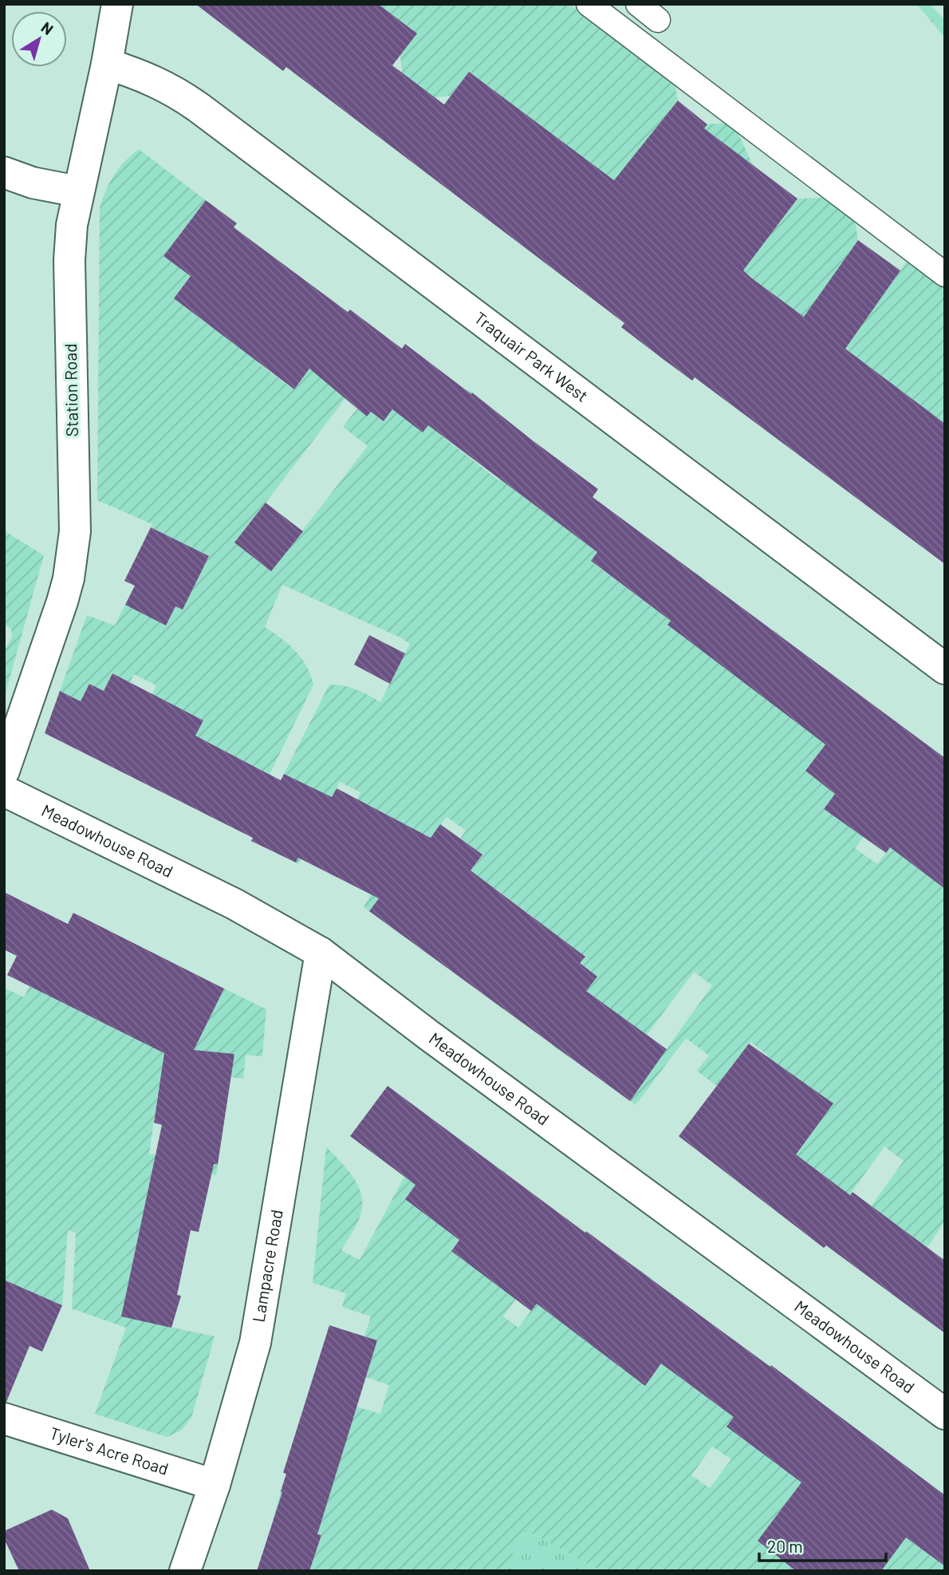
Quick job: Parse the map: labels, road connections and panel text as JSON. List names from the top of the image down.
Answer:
{
  "streets": {
    "street": [
      "Traquair Park West",
      "Station Road",
      "Meadowhouse Road",
      "Lampacre Road",
      "Tyler's Acre Road"
    ]
  },
  "crossings": [
    ["Traquair Park West", "Station Road"],
    ["Meadowhouse Road", "Lampacre Road"],
    ["Lampacre Road", "Tyler's Acre Road"]
  ],
  "scale_bar": "20 m",
  "north": "top right"
}
